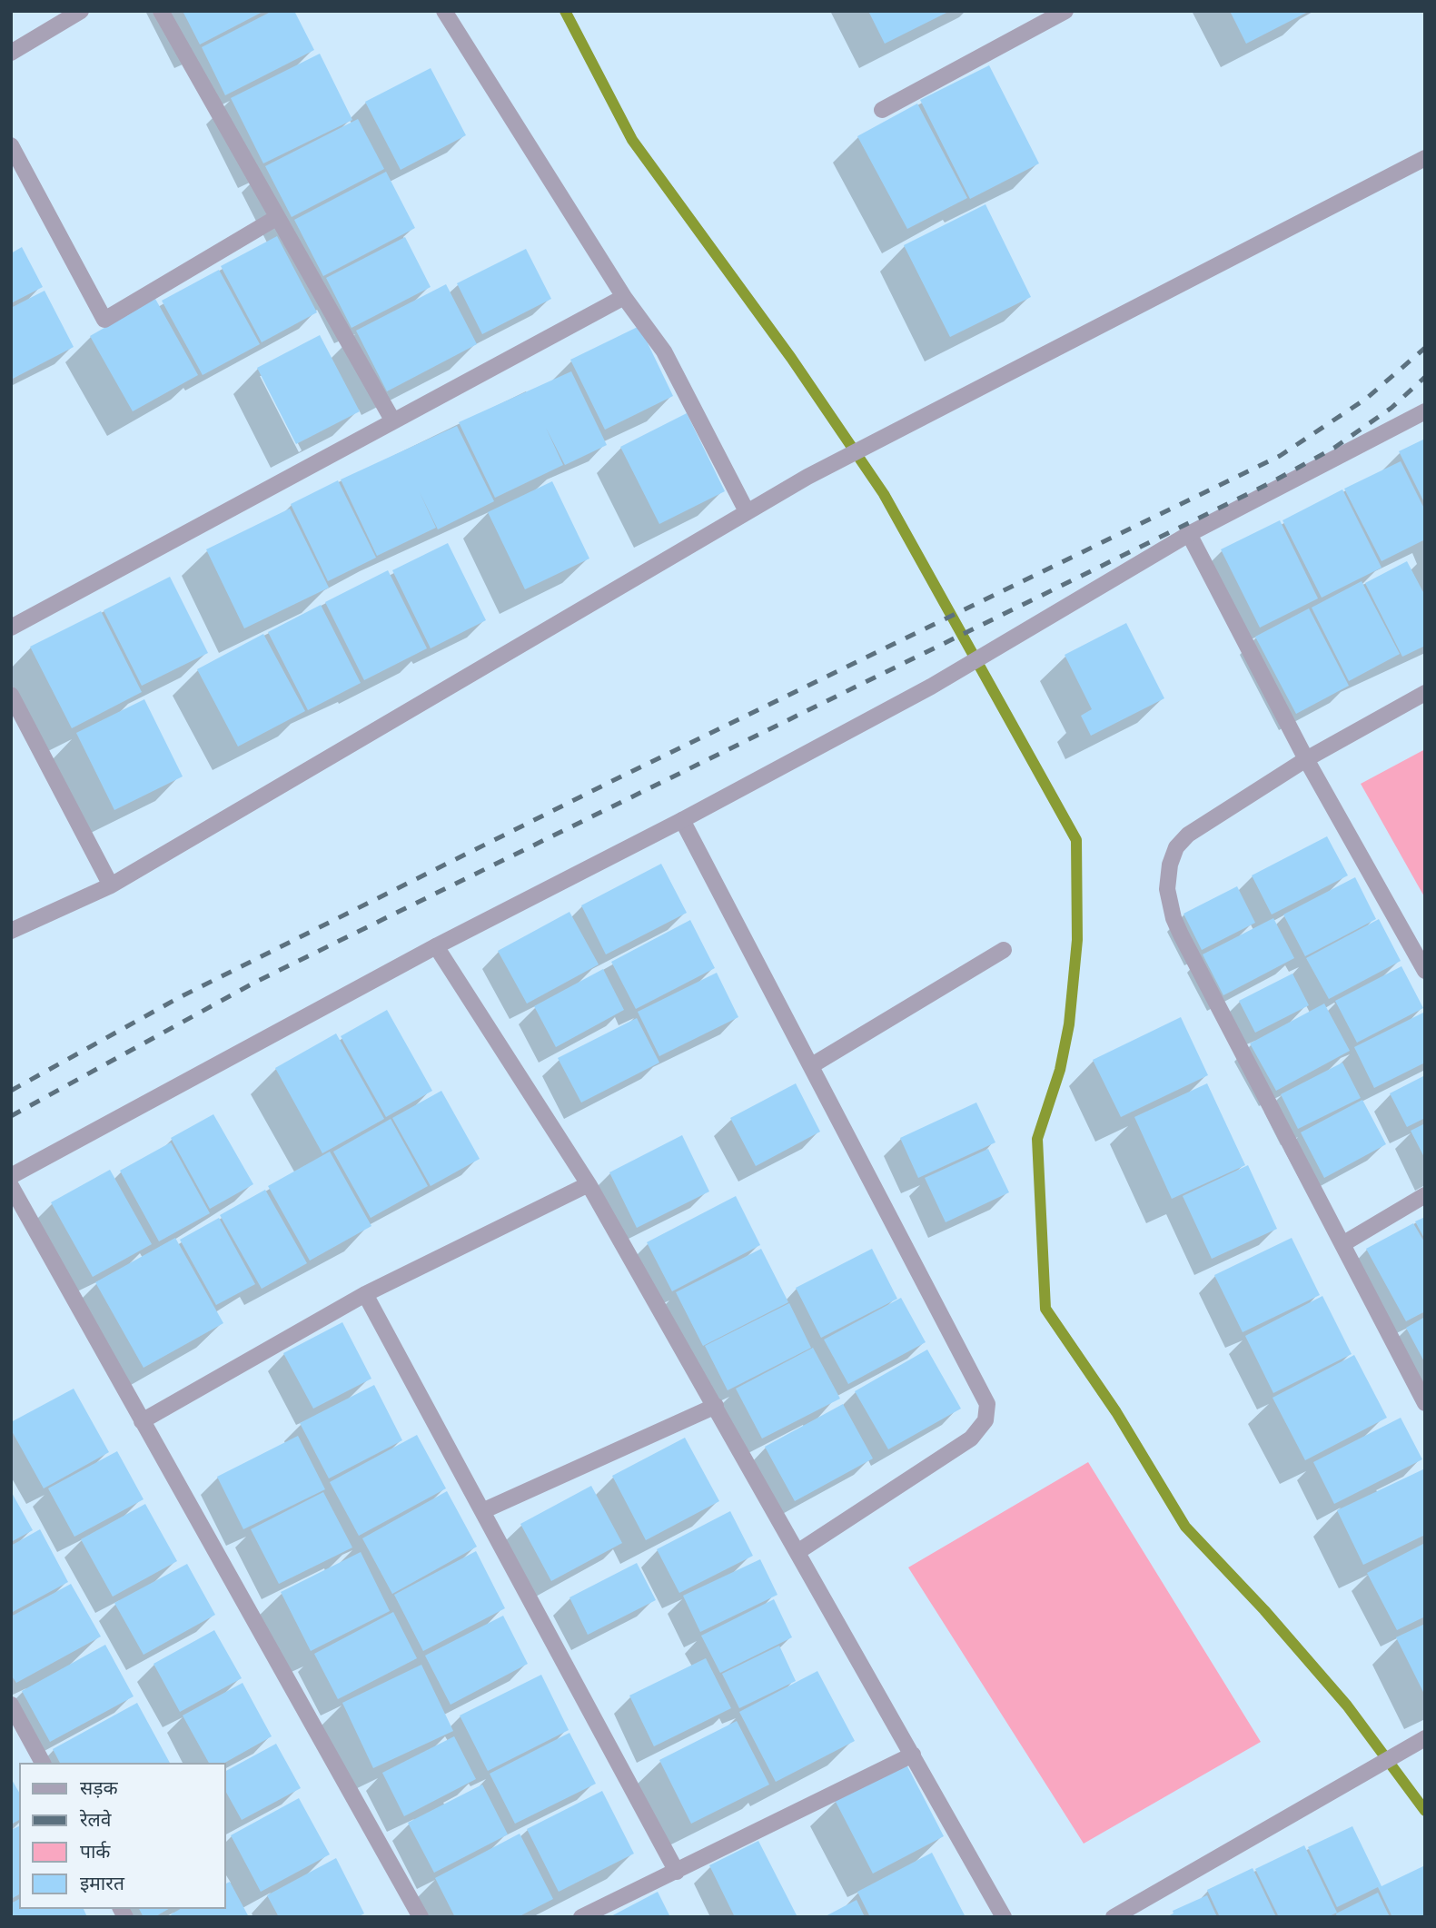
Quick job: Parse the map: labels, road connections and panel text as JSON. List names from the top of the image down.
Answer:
{
  "legend": [
    "सड़क",
    "रेलवे",
    "पार्क",
    "इमारत"
  ]
}
